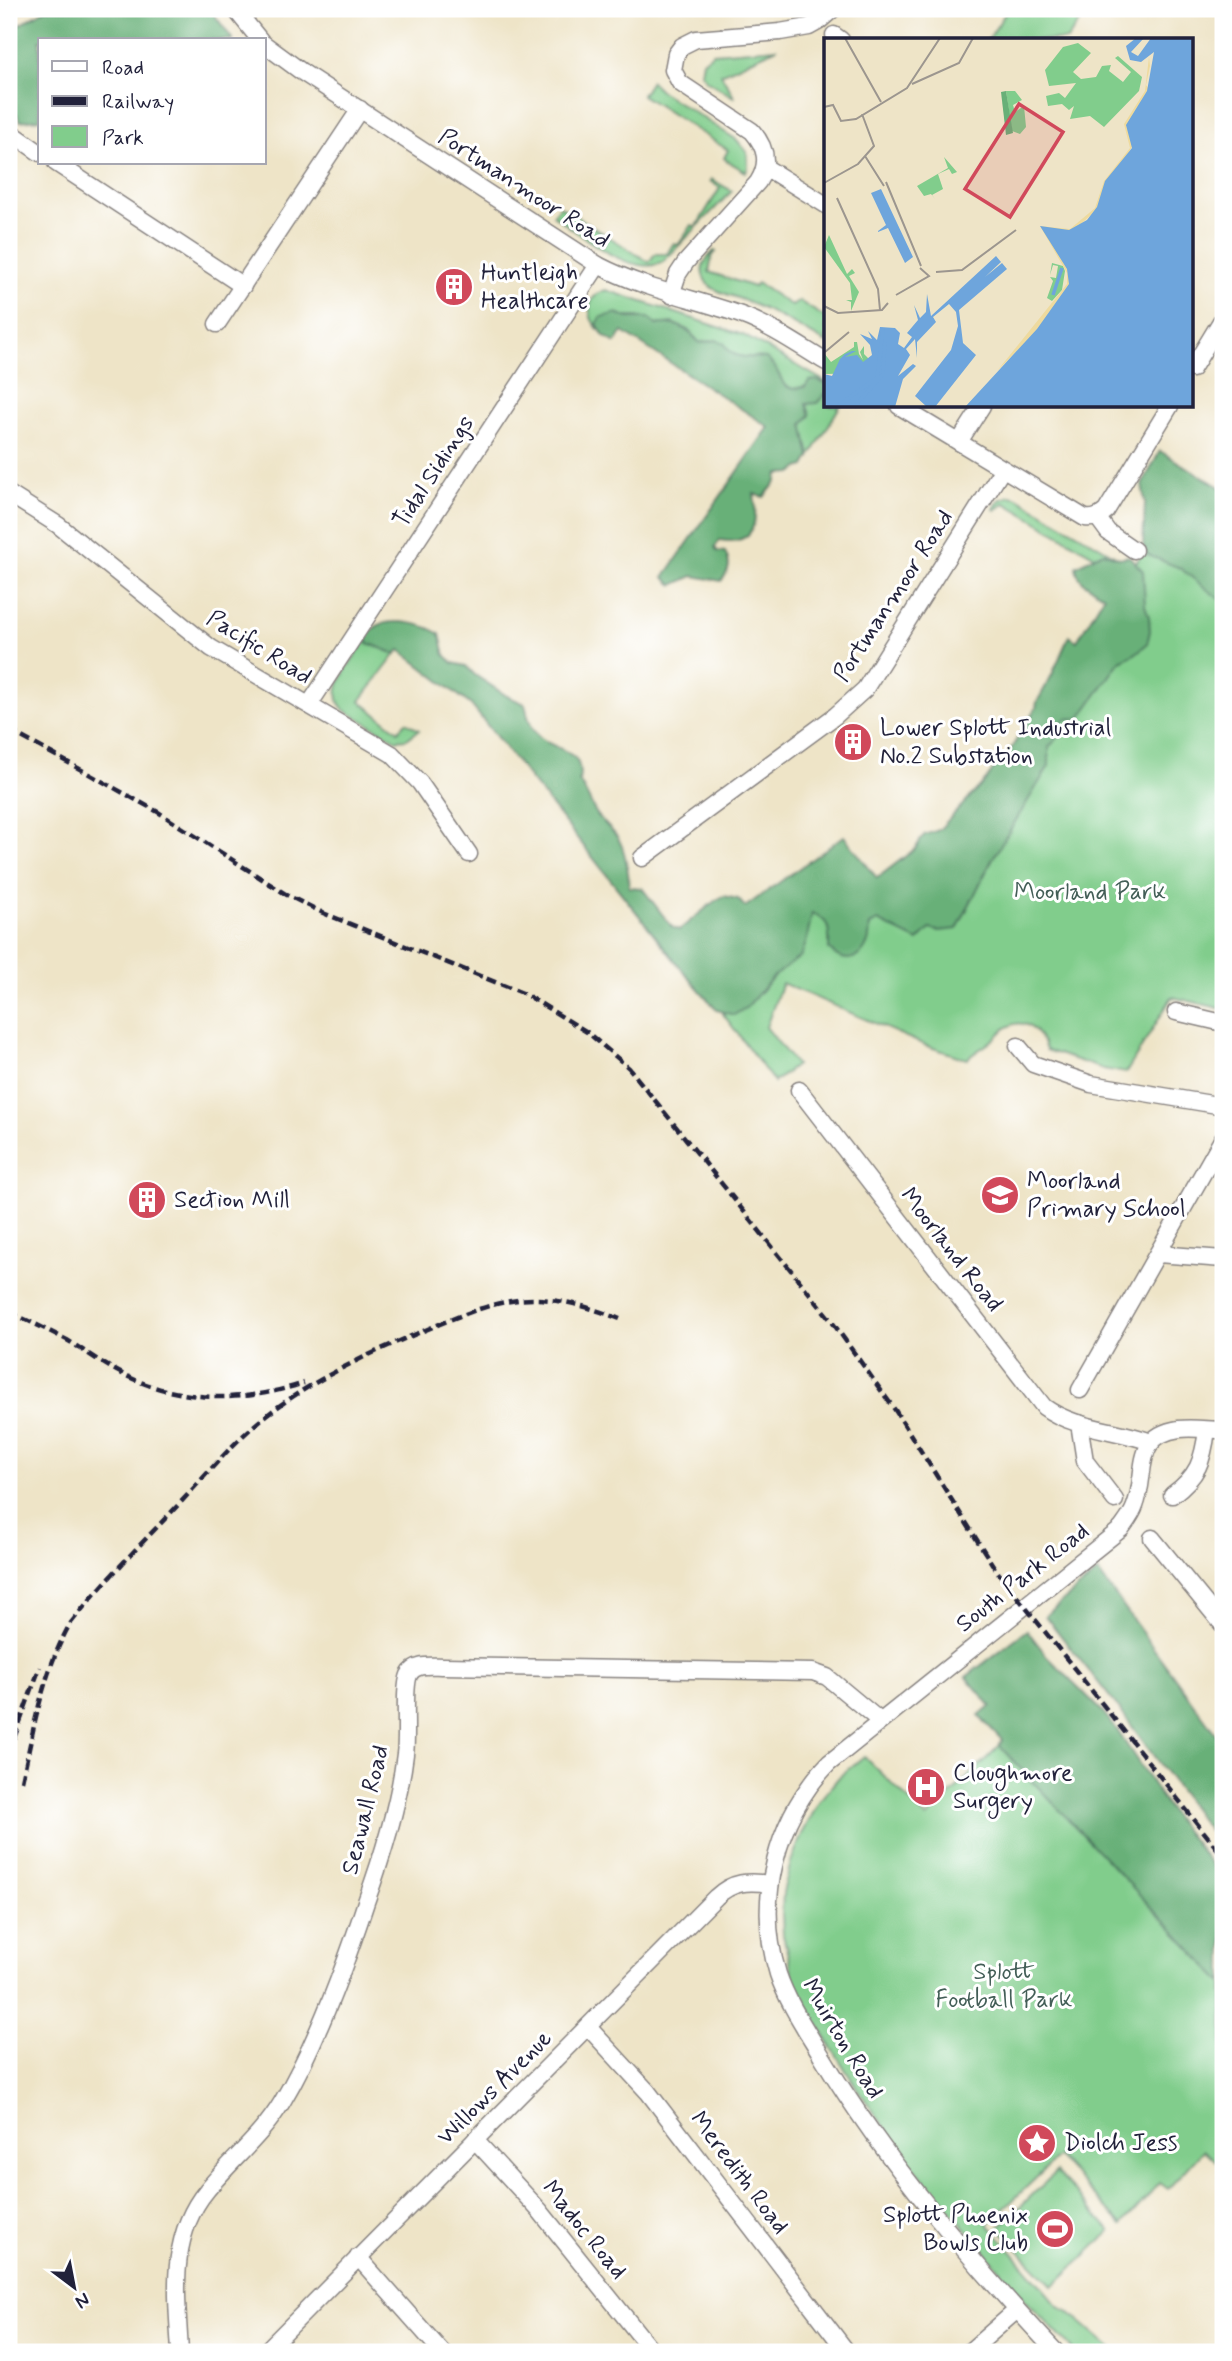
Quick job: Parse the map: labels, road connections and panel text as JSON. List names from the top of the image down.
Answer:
{
  "streets": {
    "street": [
      "Portmanmoor Road",
      "Tidal Sidings",
      "Pacific Road",
      "Moorland Road",
      "South Park Road",
      "Seawall Road",
      "Muirton Road",
      "Willows Avenue",
      "Meredith Road",
      "Madoc Road"
    ]
  },
  "crossings": [
    ["Portmanmoor Road", "Tidal Sidings"],
    ["Tidal Sidings", "Pacific Road"],
    ["Moorland Road", "South Park Road"],
    ["South Park Road", "Seawall Road"],
    ["South Park Road", "Muirton Road"],
    ["Seawall Road", "Muirton Road"],
    ["Muirton Road", "Willows Avenue"],
    ["Willows Avenue", "Meredith Road"],
    ["Willows Avenue", "Madoc Road"]
  ],
  "parks": ["Moorland Park", "Splott Football Park"],
  "places": {
    "building": ["Huntleigh Healthcare", "Lower Splott Industrial No.2 Substation", "Section Mill"],
    "school or university": ["Moorland Primary School"],
    "hospital": ["Cloughmore Surgery"],
    "place": ["Diolch Jess"],
    "sports": ["Splott Phoenix Bowls Club"]
  },
  "legend": ["Road", "Railway", "Park"],
  "north": "bottom right"
}
